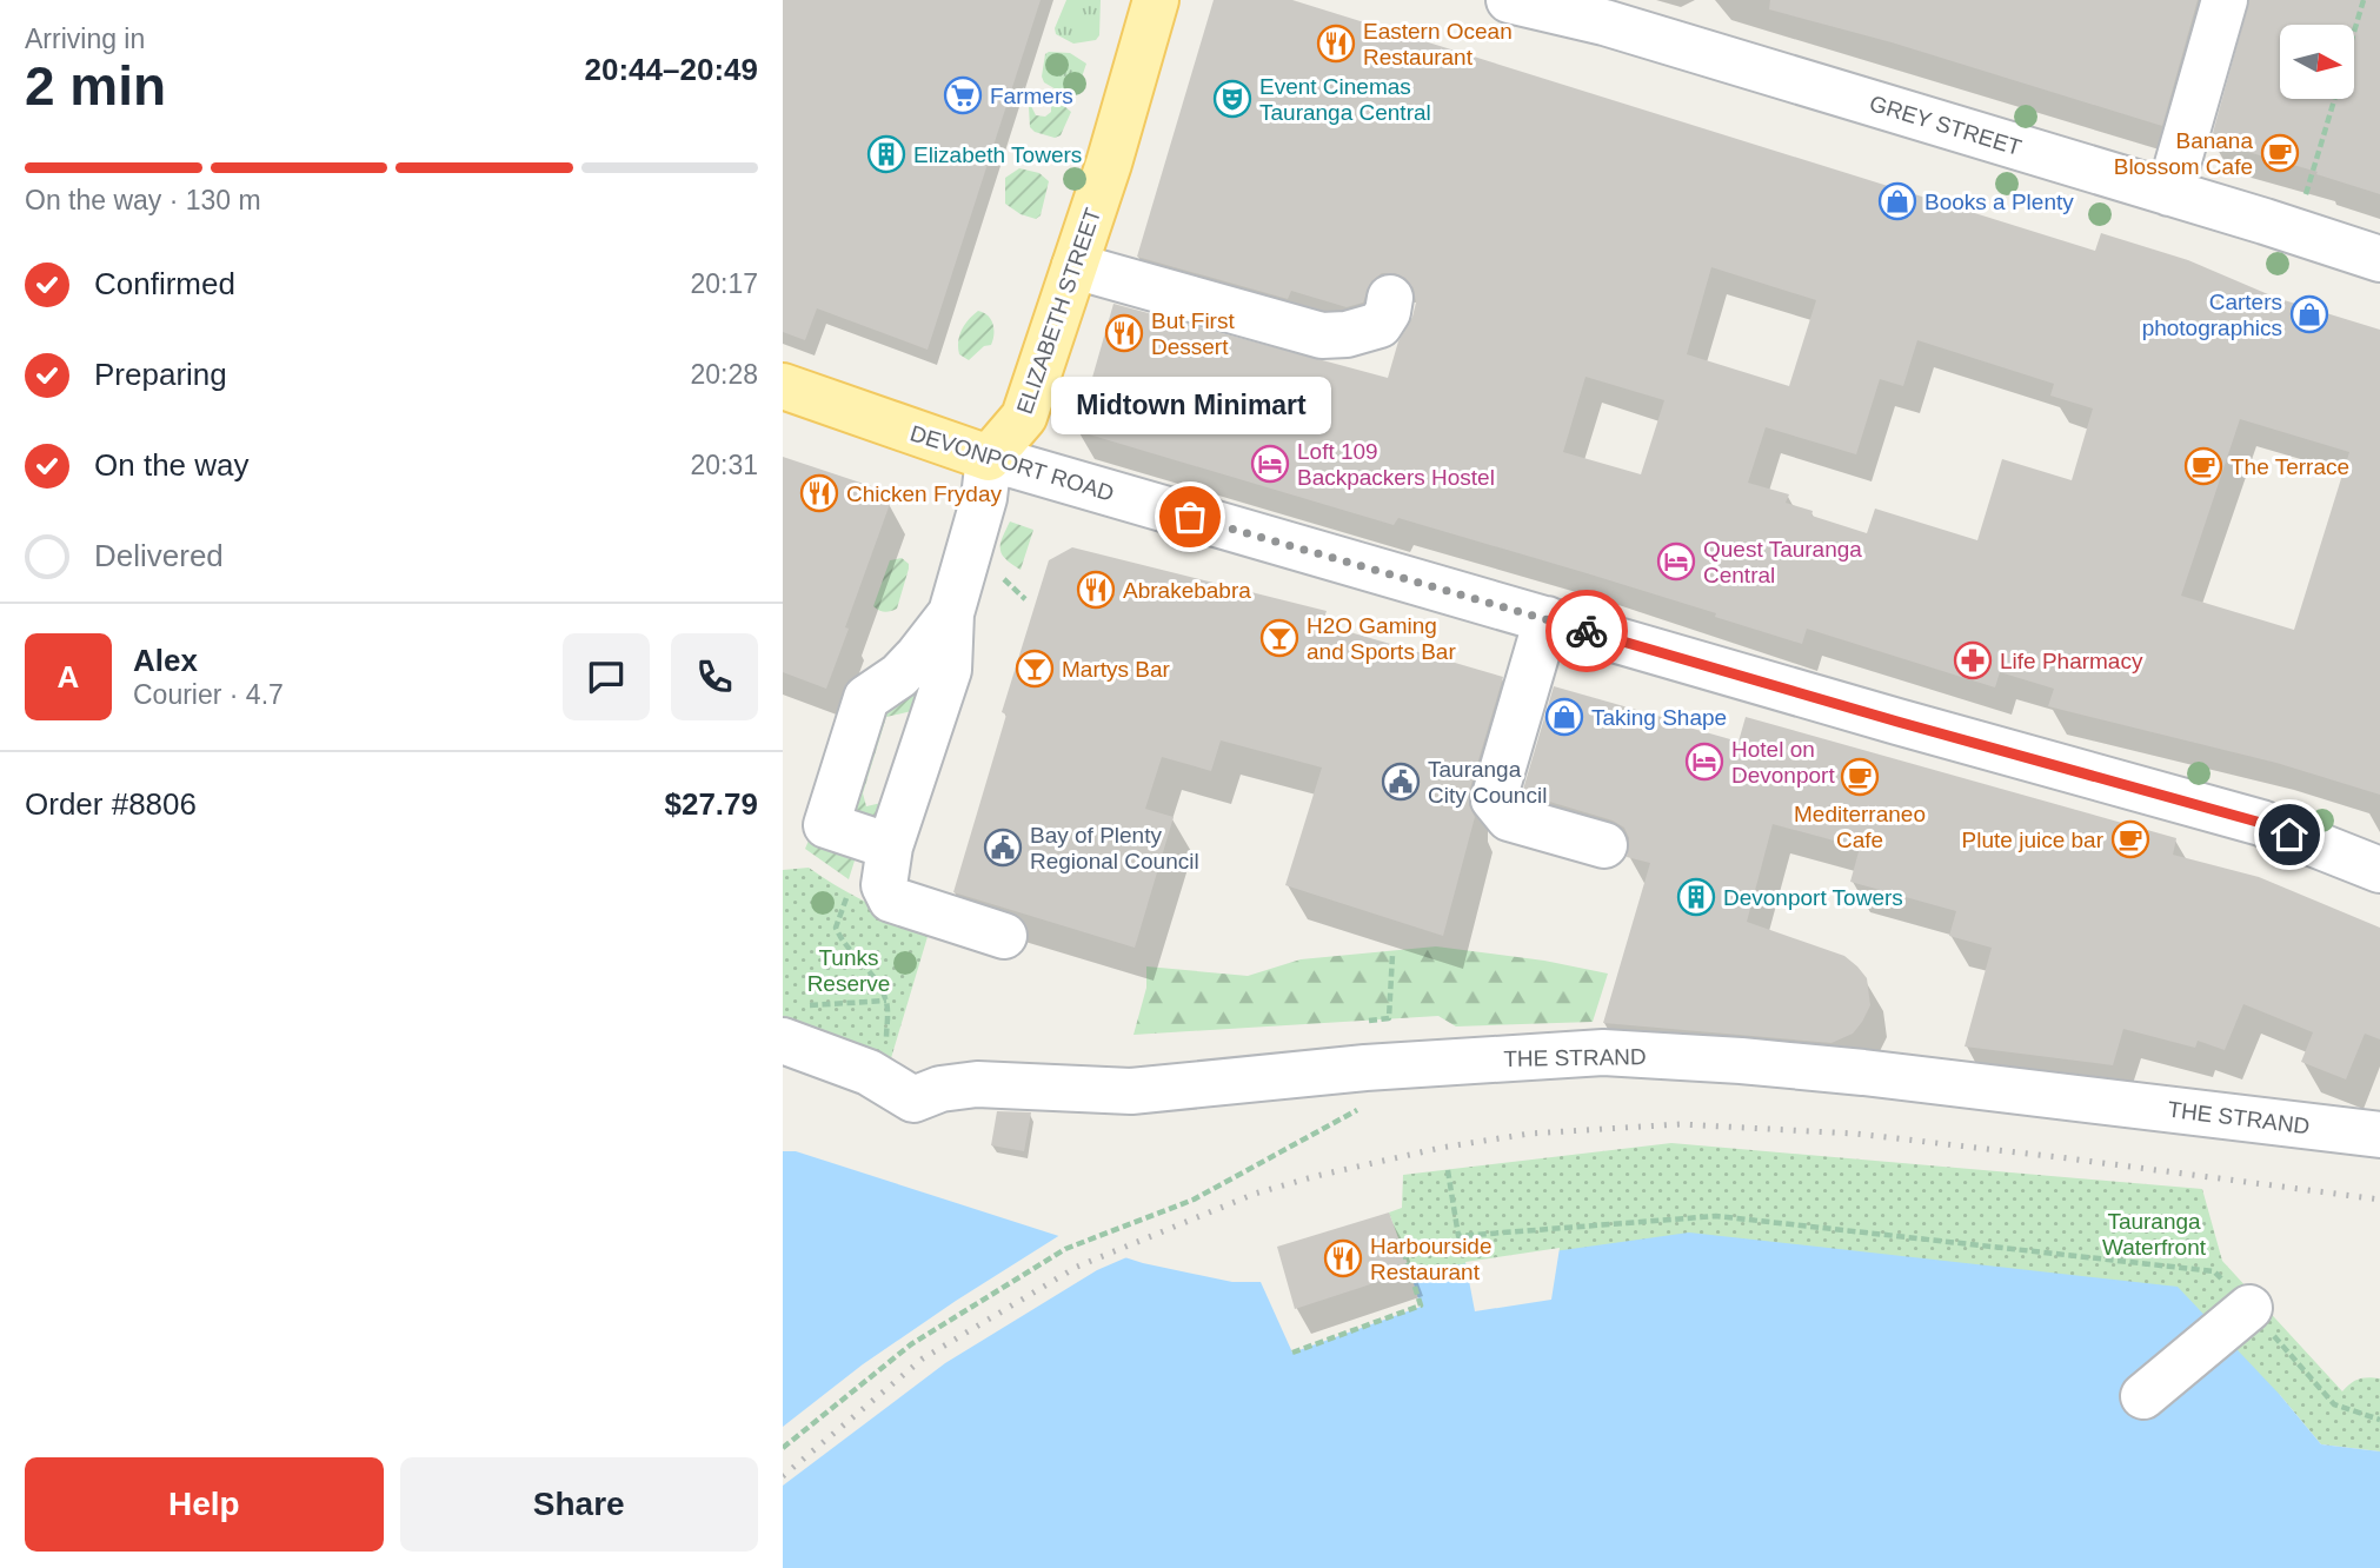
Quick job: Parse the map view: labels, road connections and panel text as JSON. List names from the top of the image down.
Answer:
{
  "streets": {
    "main road": ["ELIZABETH STREET", "DEVONPORT ROAD"],
    "street": ["GREY STREET", "THE STRAND"]
  },
  "crossings": [
    ["ELIZABETH STREET", "DEVONPORT ROAD"]
  ],
  "parks": ["Tunks Reserve", "Tauranga Waterfront"],
  "places": {
    "restaurant": [
      "Eastern Ocean Restaurant",
      "But First Dessert",
      "Chicken Fryday",
      "Abrakebabra",
      "Harbourside Restaurant"
    ],
    "supermarket": ["Farmers"],
    "theatre": ["Event Cinemas Tauranga Central"],
    "cafe": [
      "Banana Blossom Cafe",
      "The Terrace",
      "Mediterraneo Cafe",
      "Plute juice bar"
    ],
    "building": ["Elizabeth Towers", "Devonport Towers"],
    "shop": ["Books a Plenty", "Carters photographics", "Taking Shape"],
    "hotel": ["Loft 109 Backpackers Hostel", "Quest Tauranga Central", "Hotel on Devonport"],
    "other": ["Midtown Minimart"],
    "bar": ["H2O Gaming and Sports Bar", "Martys Bar"],
    "pharmacy": ["Life Pharmacy"],
    "public building": ["Tauranga City Council", "Bay of Plenty Regional Council"]
  },
  "north": "right",
  "page": {
    "heading": ["2 min", "Arriving in", "20:44–20:49"],
    "panel": [
      "Alex",
      "Courier · 4.7",
      "Order #8806",
      "$27.79"
    ],
    "bar": "On the way · 130 m",
    "list": [
      ["Confirmed", "20:17"],
      ["Preparing", "20:28"],
      ["On the way", "20:31"],
      "Delivered"
    ],
    "bubble": "Midtown Minimart",
    "round": "A",
    "buttons": ["Help", "Share"]
  }
}
